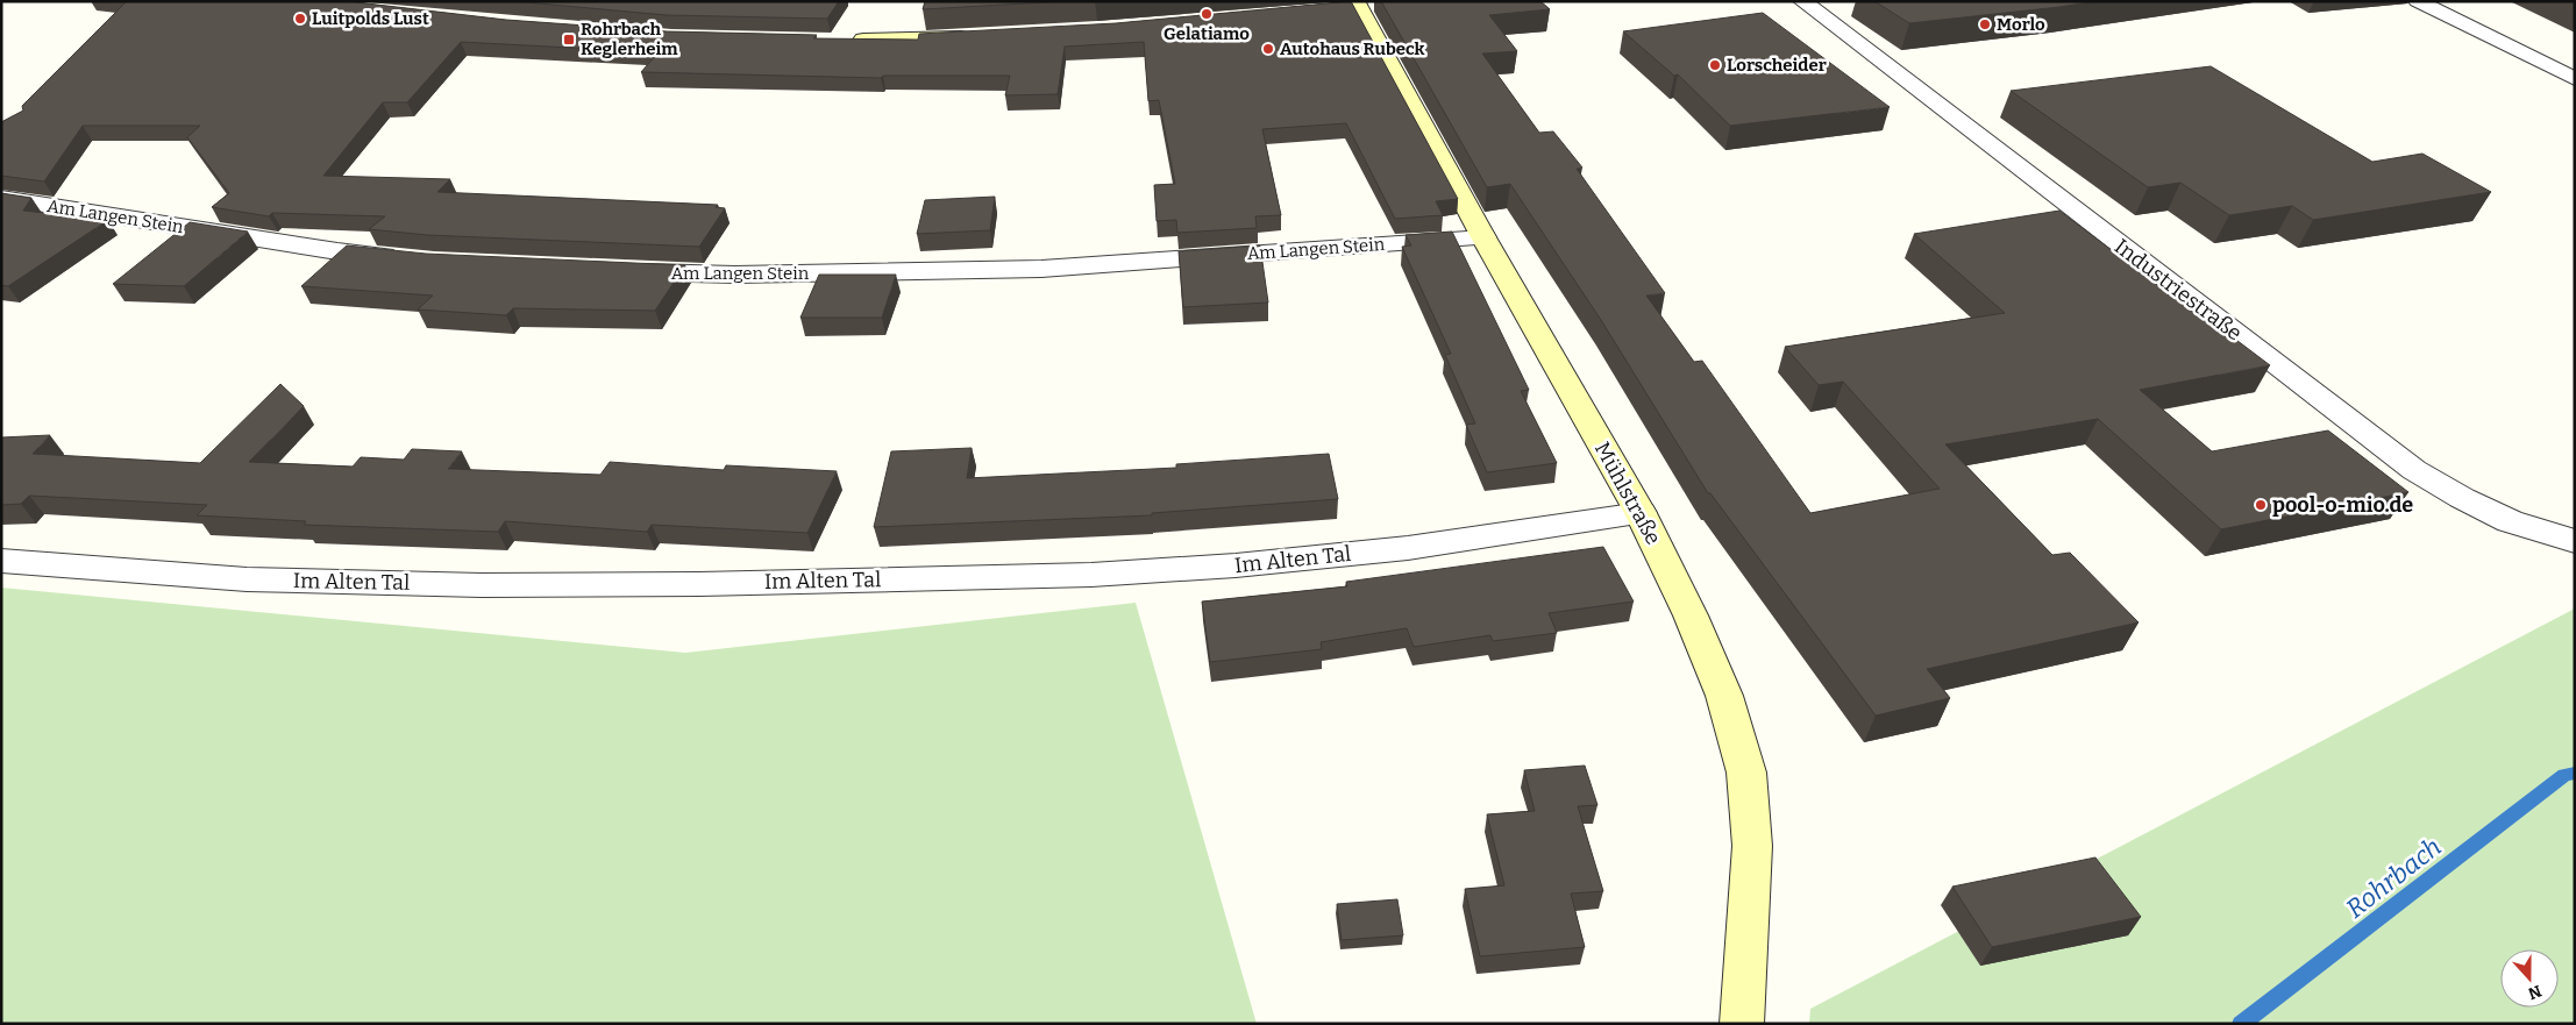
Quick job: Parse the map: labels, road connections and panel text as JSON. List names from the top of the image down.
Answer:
{
  "streets": {
    "street": [
      "Am Langen Stein",
      "Industriestraße",
      "Mühlstraße",
      "Im Alten Tal"
    ]
  },
  "crossings": [
    ["Am Langen Stein", "Mühlstraße"],
    ["Mühlstraße", "Im Alten Tal"]
  ],
  "water": ["Rohrbach"],
  "places": {
    "other": [
      "Gelatiamo",
      "Luitpolds Lust",
      "Morlo",
      "Autohaus Rubeck",
      "Lorscheider",
      "pool-o-mio.de"
    ],
    "transit": ["Rohrbach Keglerheim"]
  },
  "north": "bottom"
}
